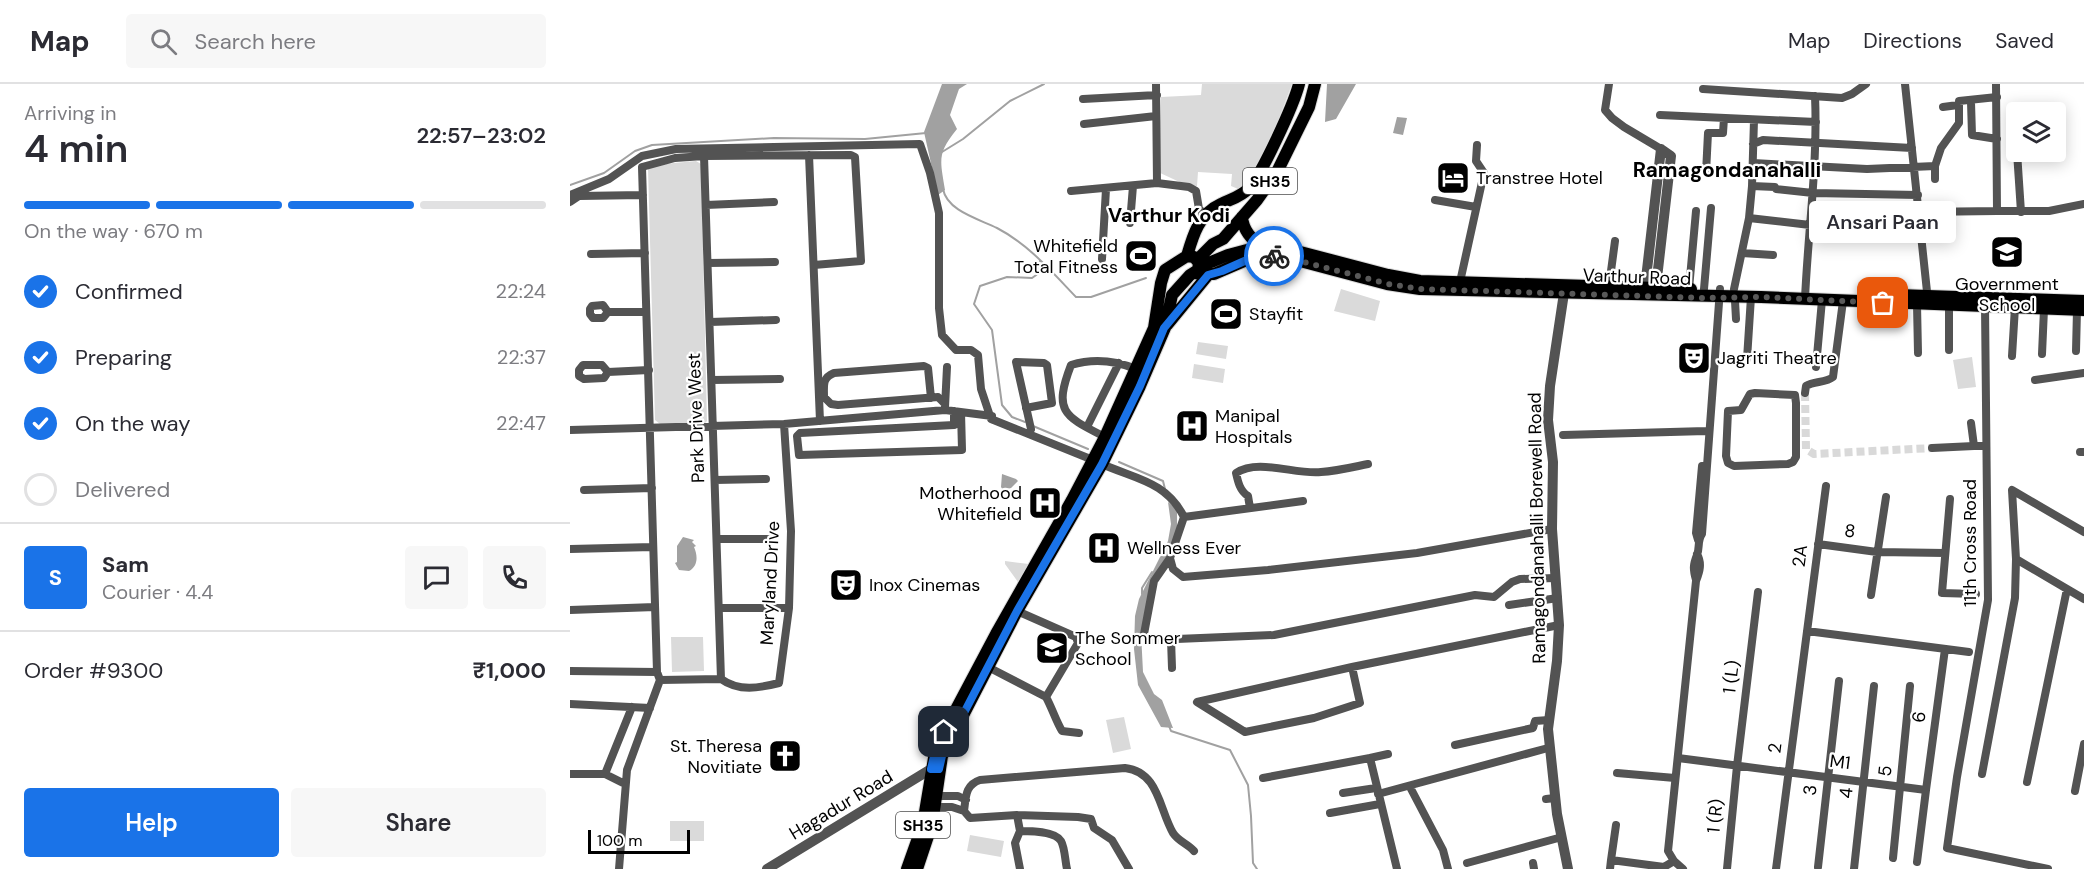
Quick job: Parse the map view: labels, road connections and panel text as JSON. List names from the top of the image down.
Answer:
{
  "streets": {
    "main road": ["SH35", "Varthur Road"],
    "street": [
      "Park Drive West",
      "Ramagondanahalli Borewell Road",
      "8",
      "11th Cross Road",
      "2A",
      "Maryland Drive",
      "1 (L)",
      "6",
      "2",
      "M1",
      "5",
      "3",
      "4",
      "Hagadur Road",
      "1 (R)"
    ]
  },
  "crossings": [
    ["SH35", "Varthur Road"],
    ["SH35", "Hagadur Road"],
    ["Varthur Road", "Ramagondanahalli Borewell Road"],
    ["Varthur Road", "11th Cross Road"],
    ["Park Drive West", "Maryland Drive"],
    ["8", "2A"],
    ["2A", "2"],
    ["1 (L)", "M1"],
    ["1 (L)", "1 (R)"],
    ["6", "M1"],
    ["2", "M1"],
    ["M1", "5"],
    ["M1", "3"],
    ["M1", "4"],
    ["M1", "1 (R)"]
  ],
  "districts": ["Ramagondanahalli", "Varthur Kodi"],
  "places": {
    "hotel": ["Transtree Hotel"],
    "school or university": ["Government School", "The Sommer School"],
    "sports": ["Whitefield Total Fitness", "Stayfit"],
    "other": ["Ansari Paan"],
    "theatre": ["Jagriti Theatre", "Inox Cinemas"],
    "hospital": ["Manipal Hospitals", "Motherhood Whitefield", "Wellness Ever"],
    "church": ["St. Theresa Novitiate"]
  },
  "scale_bar": "100 m",
  "page": {
    "header": "Map",
    "search": "Search here",
    "nav": ["Map", "Directions", "Saved"],
    "heading": ["4 min", "Arriving in", "22:57–23:02"],
    "panel": [
      "Sam",
      "Courier · 4.4",
      "Order #9300",
      "₹1,000"
    ],
    "bar": "On the way · 670 m",
    "bubble": "Ansari Paan",
    "list": [
      ["Confirmed", "22:24"],
      ["Preparing", "22:37"],
      ["On the way", "22:47"],
      "Delivered"
    ],
    "round": "S",
    "buttons": ["Help", "Share"],
    "scale": "100 m"
  }
}
